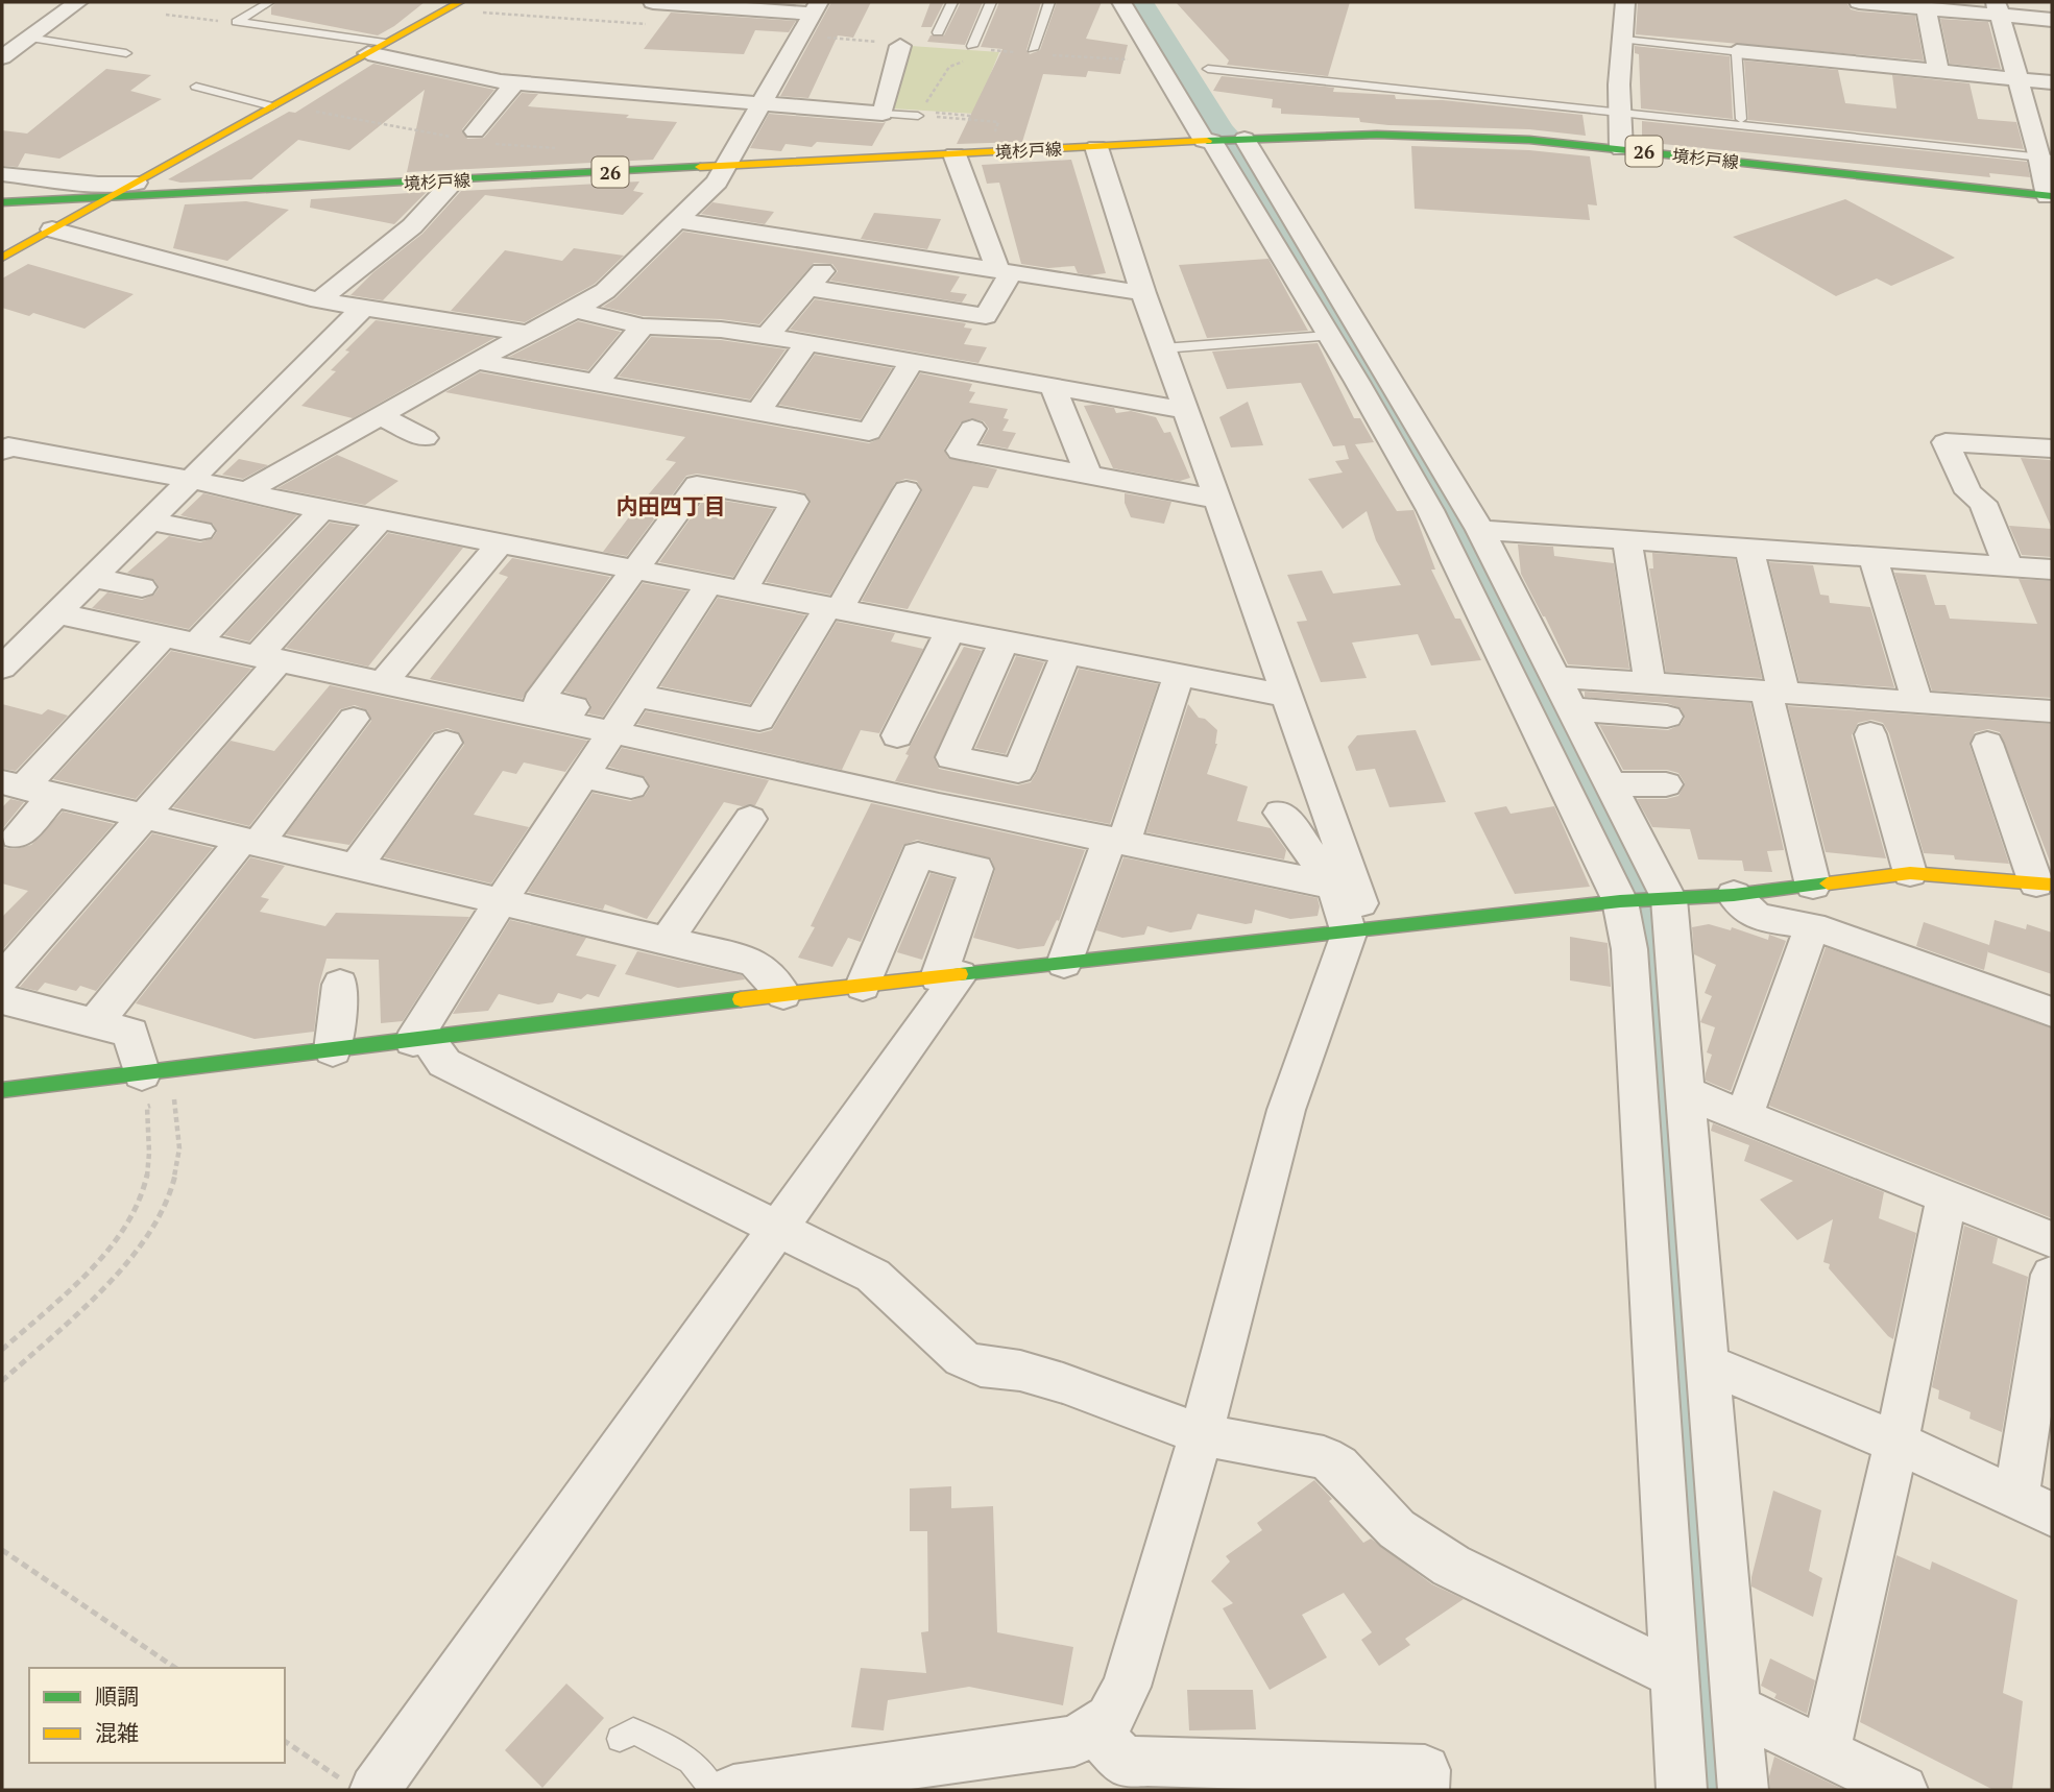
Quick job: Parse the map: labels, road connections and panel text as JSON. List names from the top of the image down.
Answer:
{
  "streets": {
    "main road": ["境杉戸線", "26"]
  },
  "districts": ["内田四丁目"],
  "legend": ["順調", "混雑"]
}
